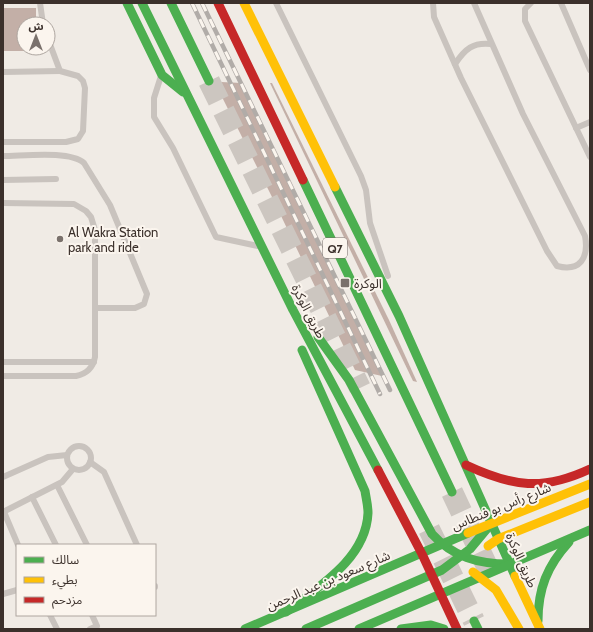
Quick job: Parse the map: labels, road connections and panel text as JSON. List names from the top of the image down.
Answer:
{
  "streets": {
    "main road": [
      "Q7",
      "طريق الوكرة",
      "شارع رأس بو فنطاس",
      "شارع سعود بن عبد الرحمن"
    ]
  },
  "crossings": [
    ["طريق الوكرة", "شارع رأس بو فنطاس"],
    ["طريق الوكرة", "شارع سعود بن عبد الرحمن"],
    ["شارع رأس بو فنطاس", "شارع سعود بن عبد الرحمن"]
  ],
  "places": {
    "other": ["Al Wakra Station park and ride"],
    "transit": ["الوكرة"]
  },
  "legend": ["سالك", "بطيء", "مزدحم"],
  "north": "top"
}
